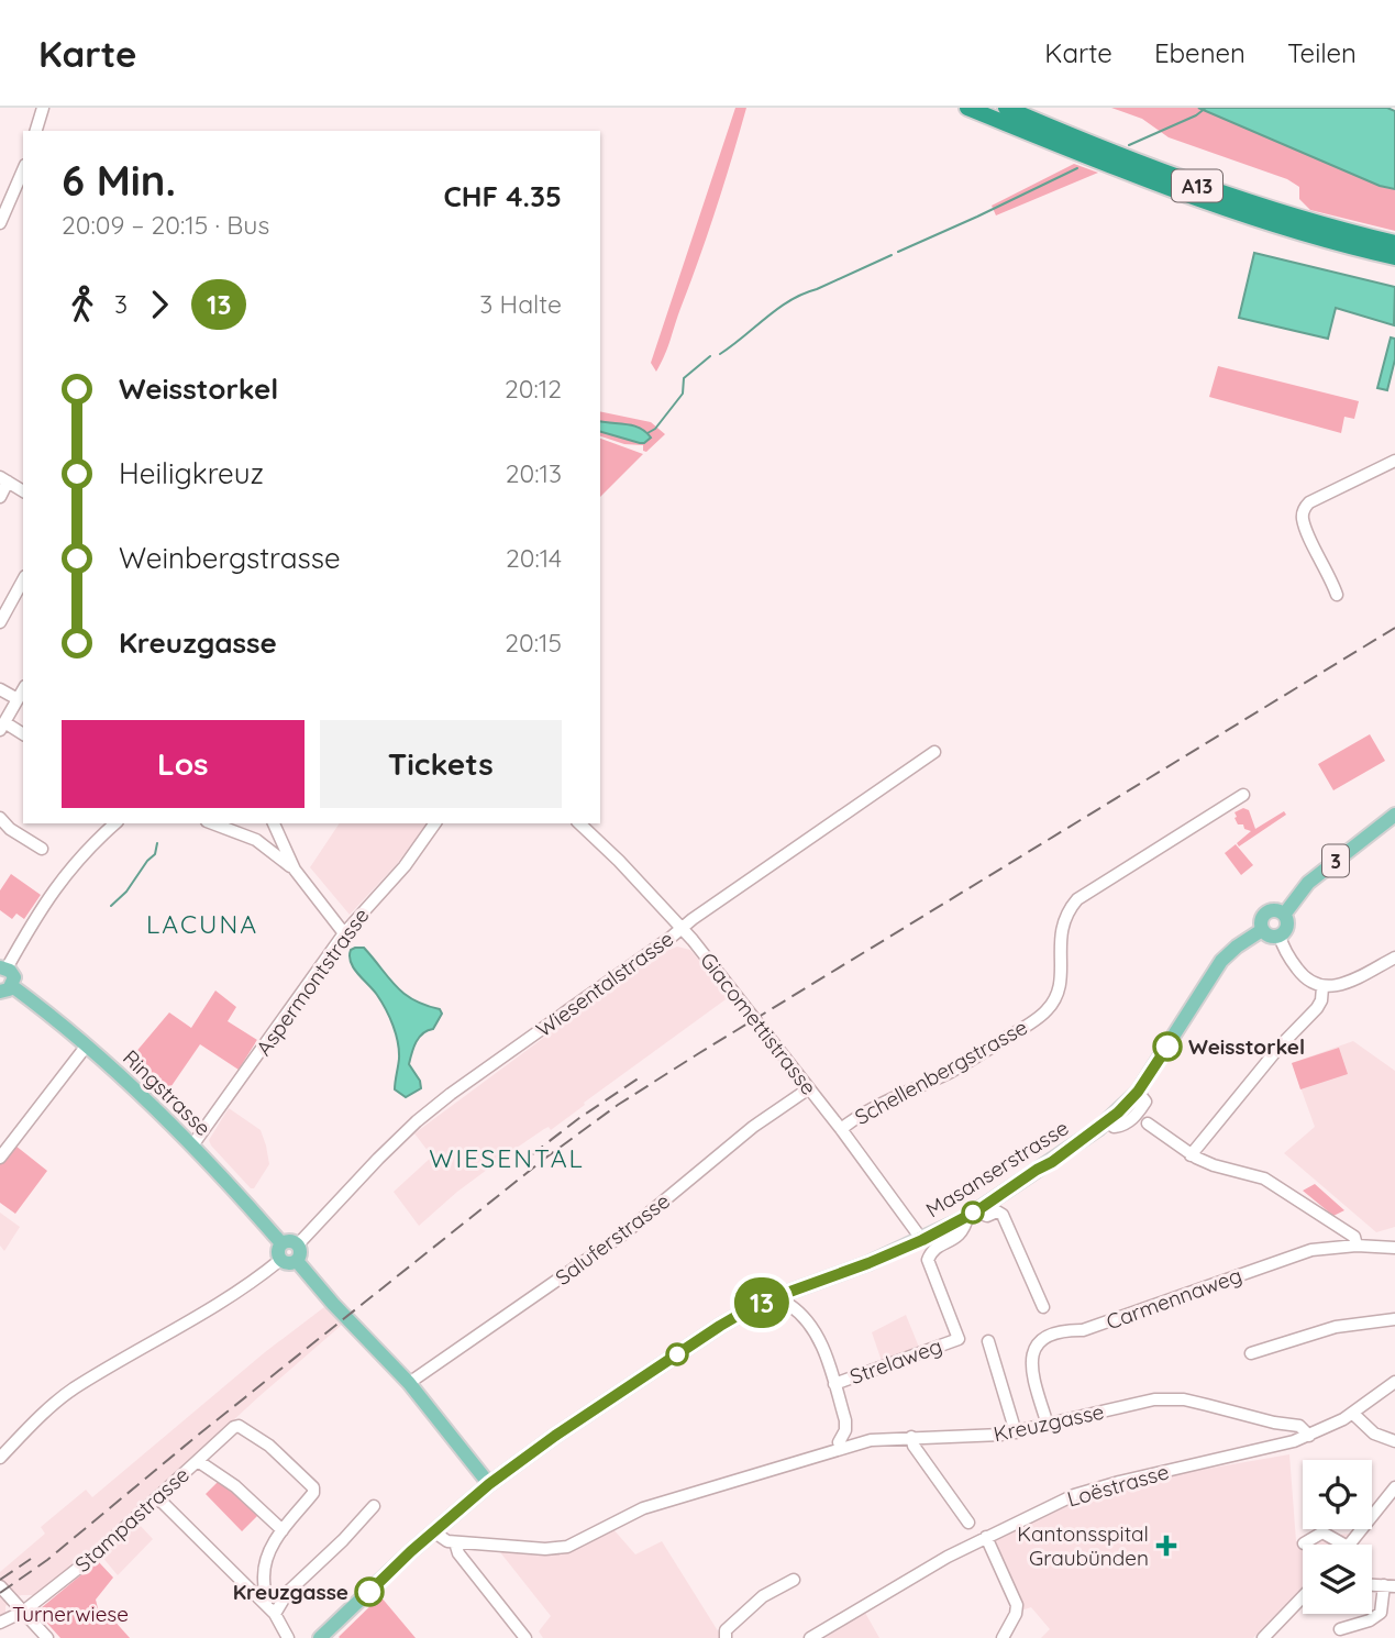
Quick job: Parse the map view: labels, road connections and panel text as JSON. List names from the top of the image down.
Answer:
{
  "streets": {
    "highway": ["A13"],
    "main road": ["3", "Ringstrasse", "Masanserstrasse"],
    "street": [
      "Aspermontstrasse",
      "Wiesentalstrasse",
      "Giacomettistrasse",
      "Schellenbergstrasse",
      "Saluferstrasse",
      "Carmennaweg",
      "Strelaweg",
      "Kreuzgasse",
      "Loëstrasse",
      "Stampastrasse"
    ]
  },
  "crossings": [
    ["3", "Masanserstrasse"],
    ["Aspermontstrasse", "Ringstrasse"],
    ["Wiesentalstrasse", "Giacomettistrasse"],
    ["Wiesentalstrasse", "Ringstrasse"],
    ["Giacomettistrasse", "Schellenbergstrasse"],
    ["Giacomettistrasse", "Masanserstrasse"],
    ["Giacomettistrasse", "Saluferstrasse"],
    ["Masanserstrasse", "Strelaweg"],
    ["Masanserstrasse", "Kreuzgasse"],
    ["Carmennaweg", "Kreuzgasse"],
    ["Kreuzgasse", "Loëstrasse"]
  ],
  "districts": ["LACUNA", "WIESENTAL"],
  "parks": ["Turnerwiese"],
  "places": {
    "other": ["Weisstorkel", "Kreuzgasse"],
    "health": ["Kantonsspital Graubünden"]
  },
  "lines": ["bus line 13"],
  "page": {
    "header": "Karte",
    "nav": ["Karte", "Ebenen", "Teilen"],
    "on_map": "13",
    "heading": ["6 Min.", "20:09 – 20:15 · Bus", "CHF 4.35"],
    "legs": ["3", "13", "3 Halte"],
    "list": [
      {
        "name": "Weisstorkel",
        "value": "20:12"
      },
      {
        "name": "Heiligkreuz",
        "value": "20:13"
      },
      {
        "name": "Weinbergstrasse",
        "value": "20:14"
      },
      {
        "name": "Kreuzgasse",
        "value": "20:15"
      }
    ],
    "buttons": ["Los", "Tickets"]
  }
}
